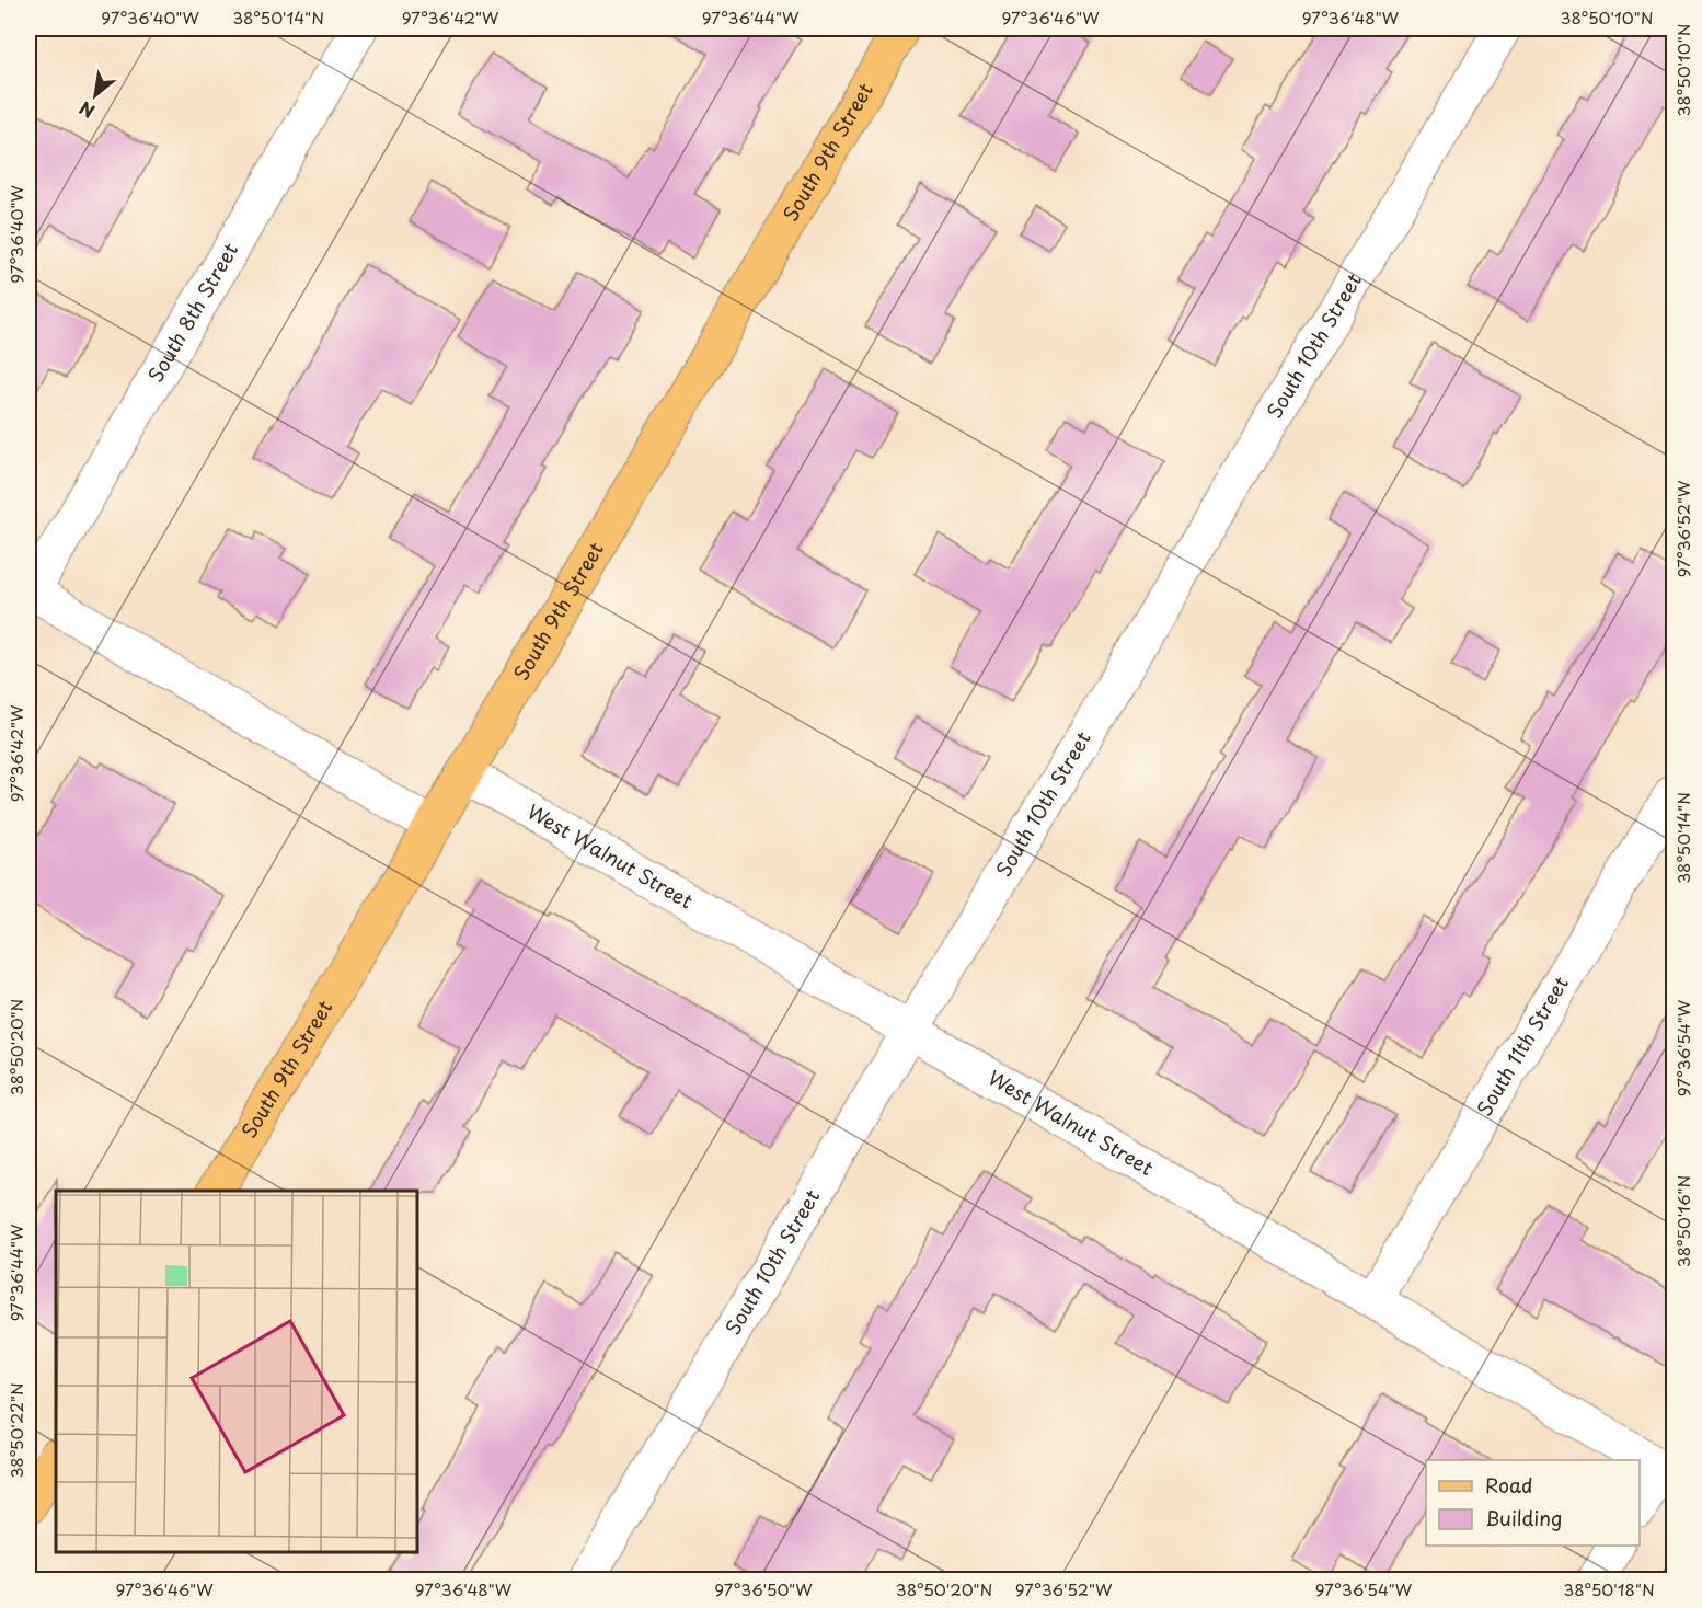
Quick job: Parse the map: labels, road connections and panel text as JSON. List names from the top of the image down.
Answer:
{
  "streets": {
    "main road": ["South 9th Street"],
    "street": [
      "South 8th Street",
      "South 10th Street",
      "West Walnut Street",
      "South 11th Street"
    ]
  },
  "crossings": [
    ["South 9th Street", "West Walnut Street"],
    ["South 10th Street", "West Walnut Street"],
    ["West Walnut Street", "South 11th Street"]
  ],
  "legend": ["Road", "Building"],
  "north": "bottom left",
  "coordinates": [
    "97°36'40\"W",
    "38°50'14\"N",
    "97°36'42\"W",
    "97°36'44\"W",
    "97°36'46\"W",
    "97°36'48\"W",
    "38°50'10\"N",
    "97°36'52\"W",
    "38°50'20\"N",
    "97°36'54\"W",
    "38°50'16\"N",
    "38°50'22\"N",
    "97°36'50\"W",
    "38°50'18\"N"
  ]
}
